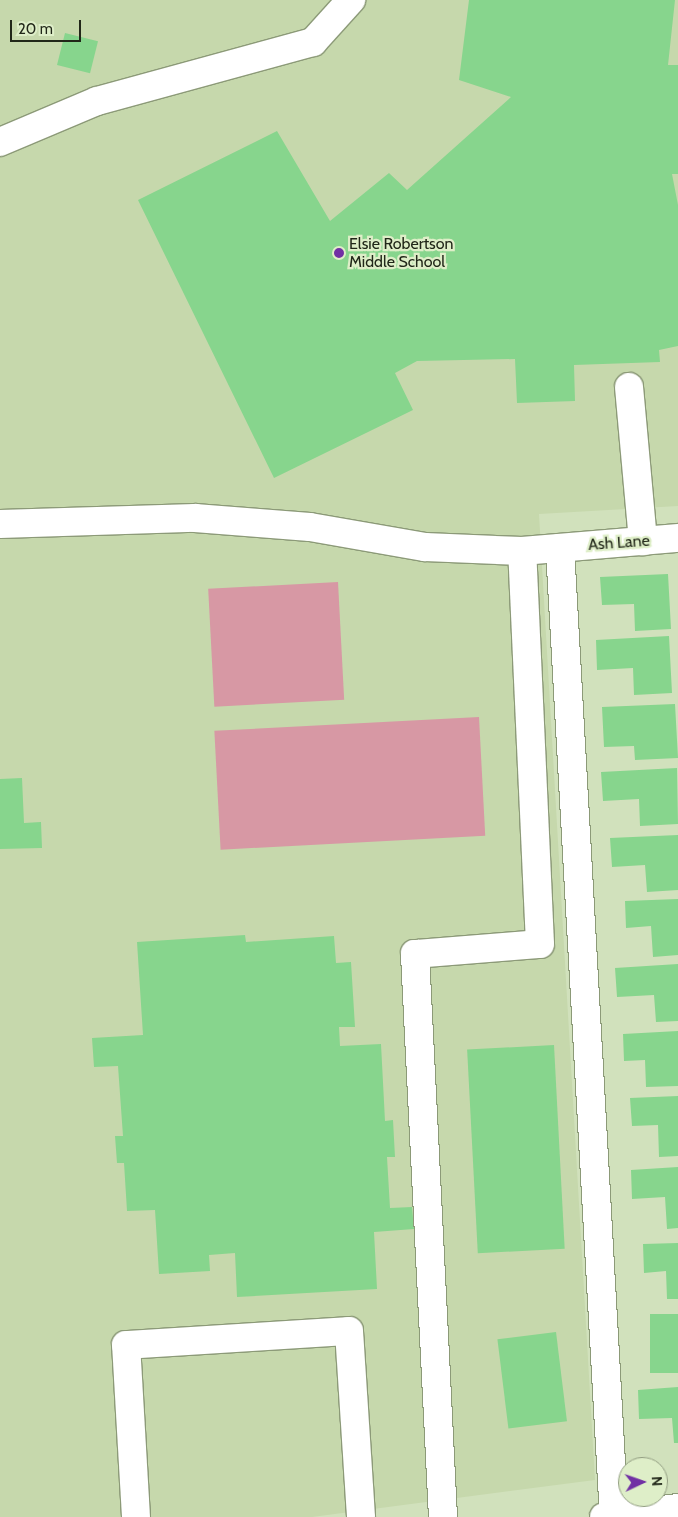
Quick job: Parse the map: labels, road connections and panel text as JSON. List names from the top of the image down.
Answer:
{
  "streets": {
    "street": ["Ash Lane"]
  },
  "places": ["Elsie Robertson Middle School"],
  "scale_bar": "20 m",
  "north": "right"
}
